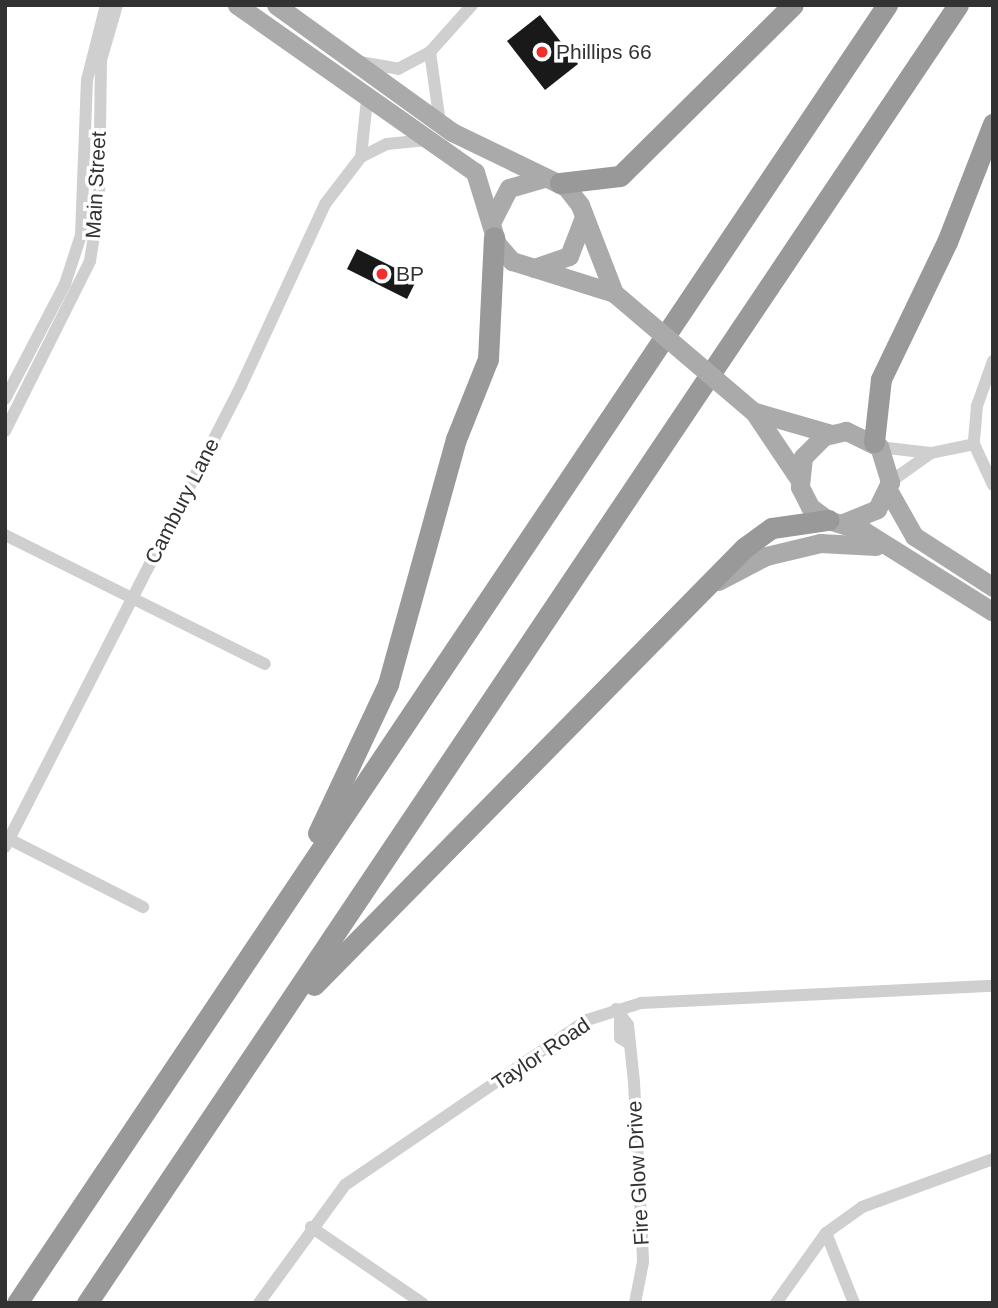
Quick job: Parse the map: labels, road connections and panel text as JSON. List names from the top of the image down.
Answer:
{
  "streets": {
    "street": [
      "Main Street",
      "Cambury Lane",
      "Taylor Road",
      "Fire Glow Drive"
    ]
  },
  "crossings": [
    ["Taylor Road", "Fire Glow Drive"]
  ],
  "places": ["Phillips 66", "BP"]
}
